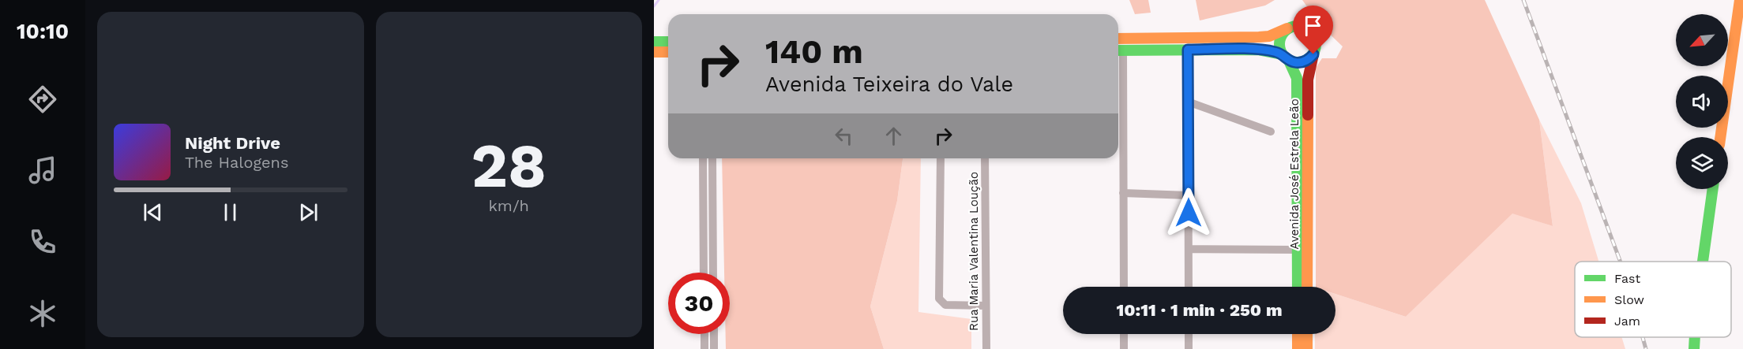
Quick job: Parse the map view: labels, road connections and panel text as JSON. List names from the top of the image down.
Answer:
{
  "streets": {
    "street": ["Avenida José Estrela Leão", "Rua Maria Valentina Loução"]
  },
  "legend": ["Fast", "Slow", "Jam"],
  "north": "bottom left",
  "page": {
    "tabs": "10:10",
    "tile": ["28", "km/h"],
    "turn": ["140 m", "Avenida Teixeira do Vale"],
    "song": ["Night Drive", "The Halogens"],
    "limit": "30",
    "trip": "10:11 · 1 min · 250 m"
  }
}
